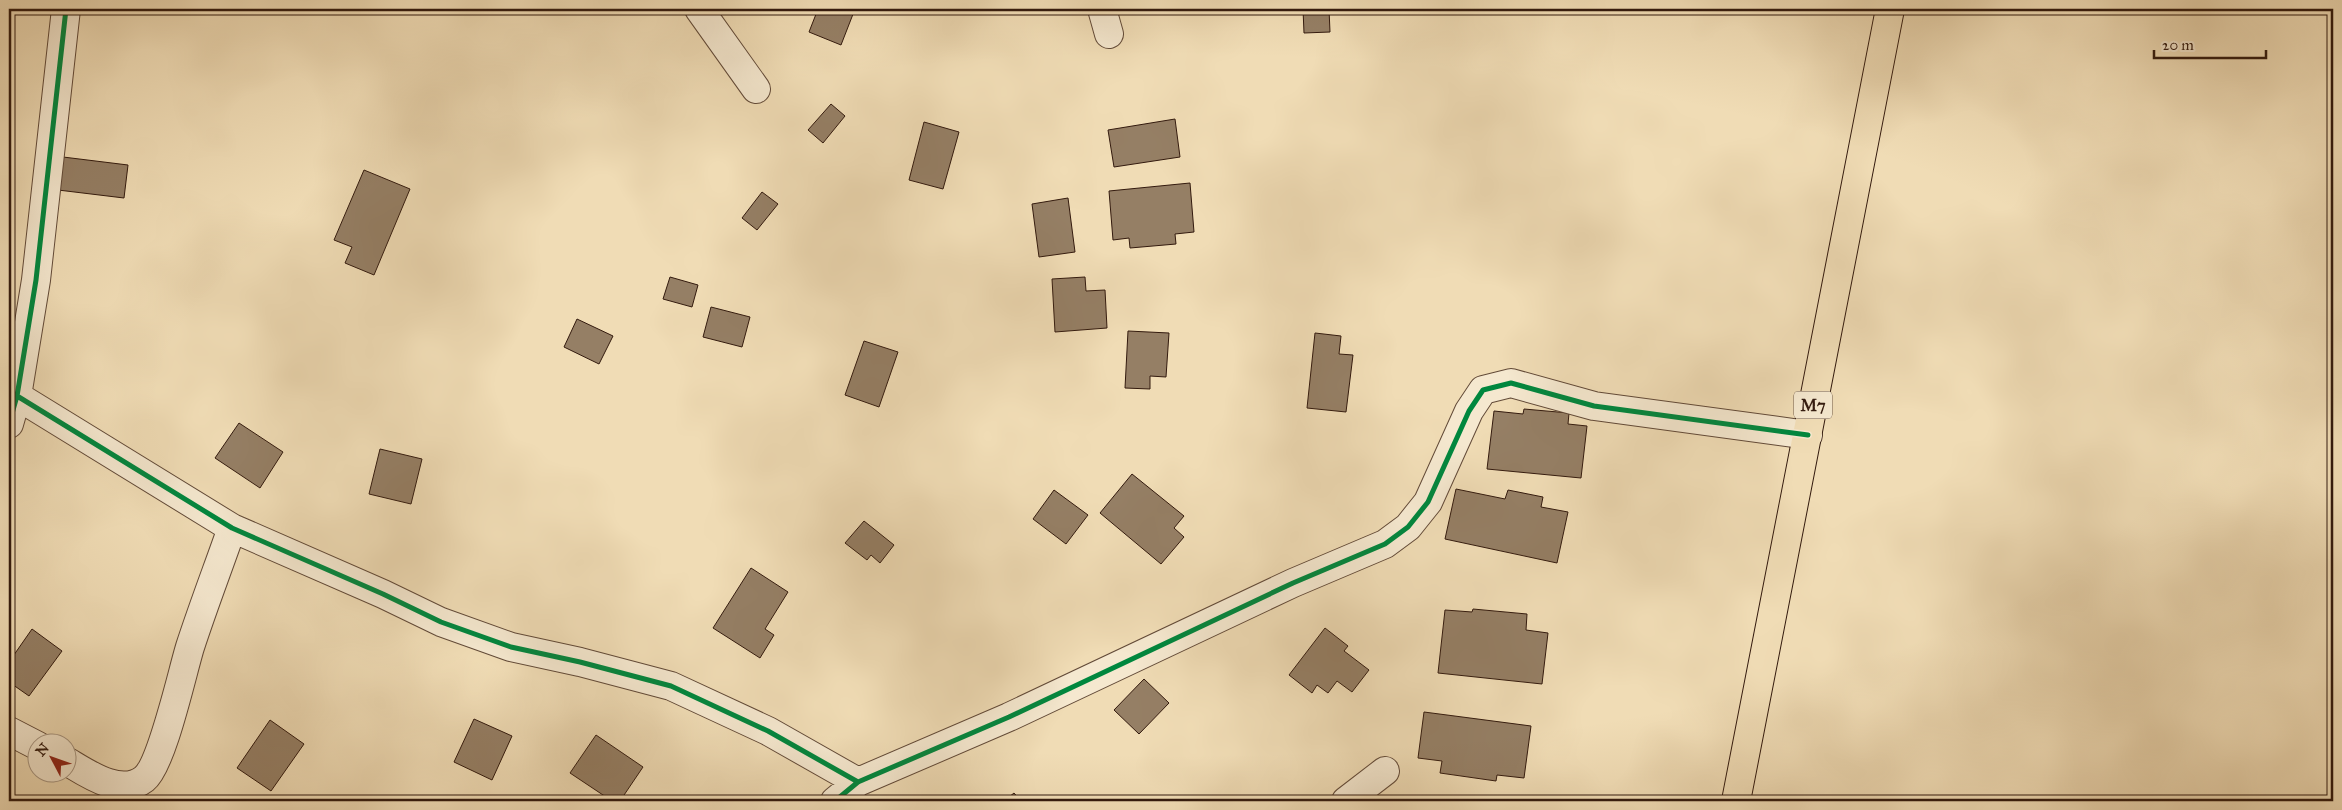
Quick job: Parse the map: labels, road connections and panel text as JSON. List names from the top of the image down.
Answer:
{
  "streets": {
    "main road": ["M7"]
  },
  "scale_bar": "20 m",
  "north": "top left"
}
